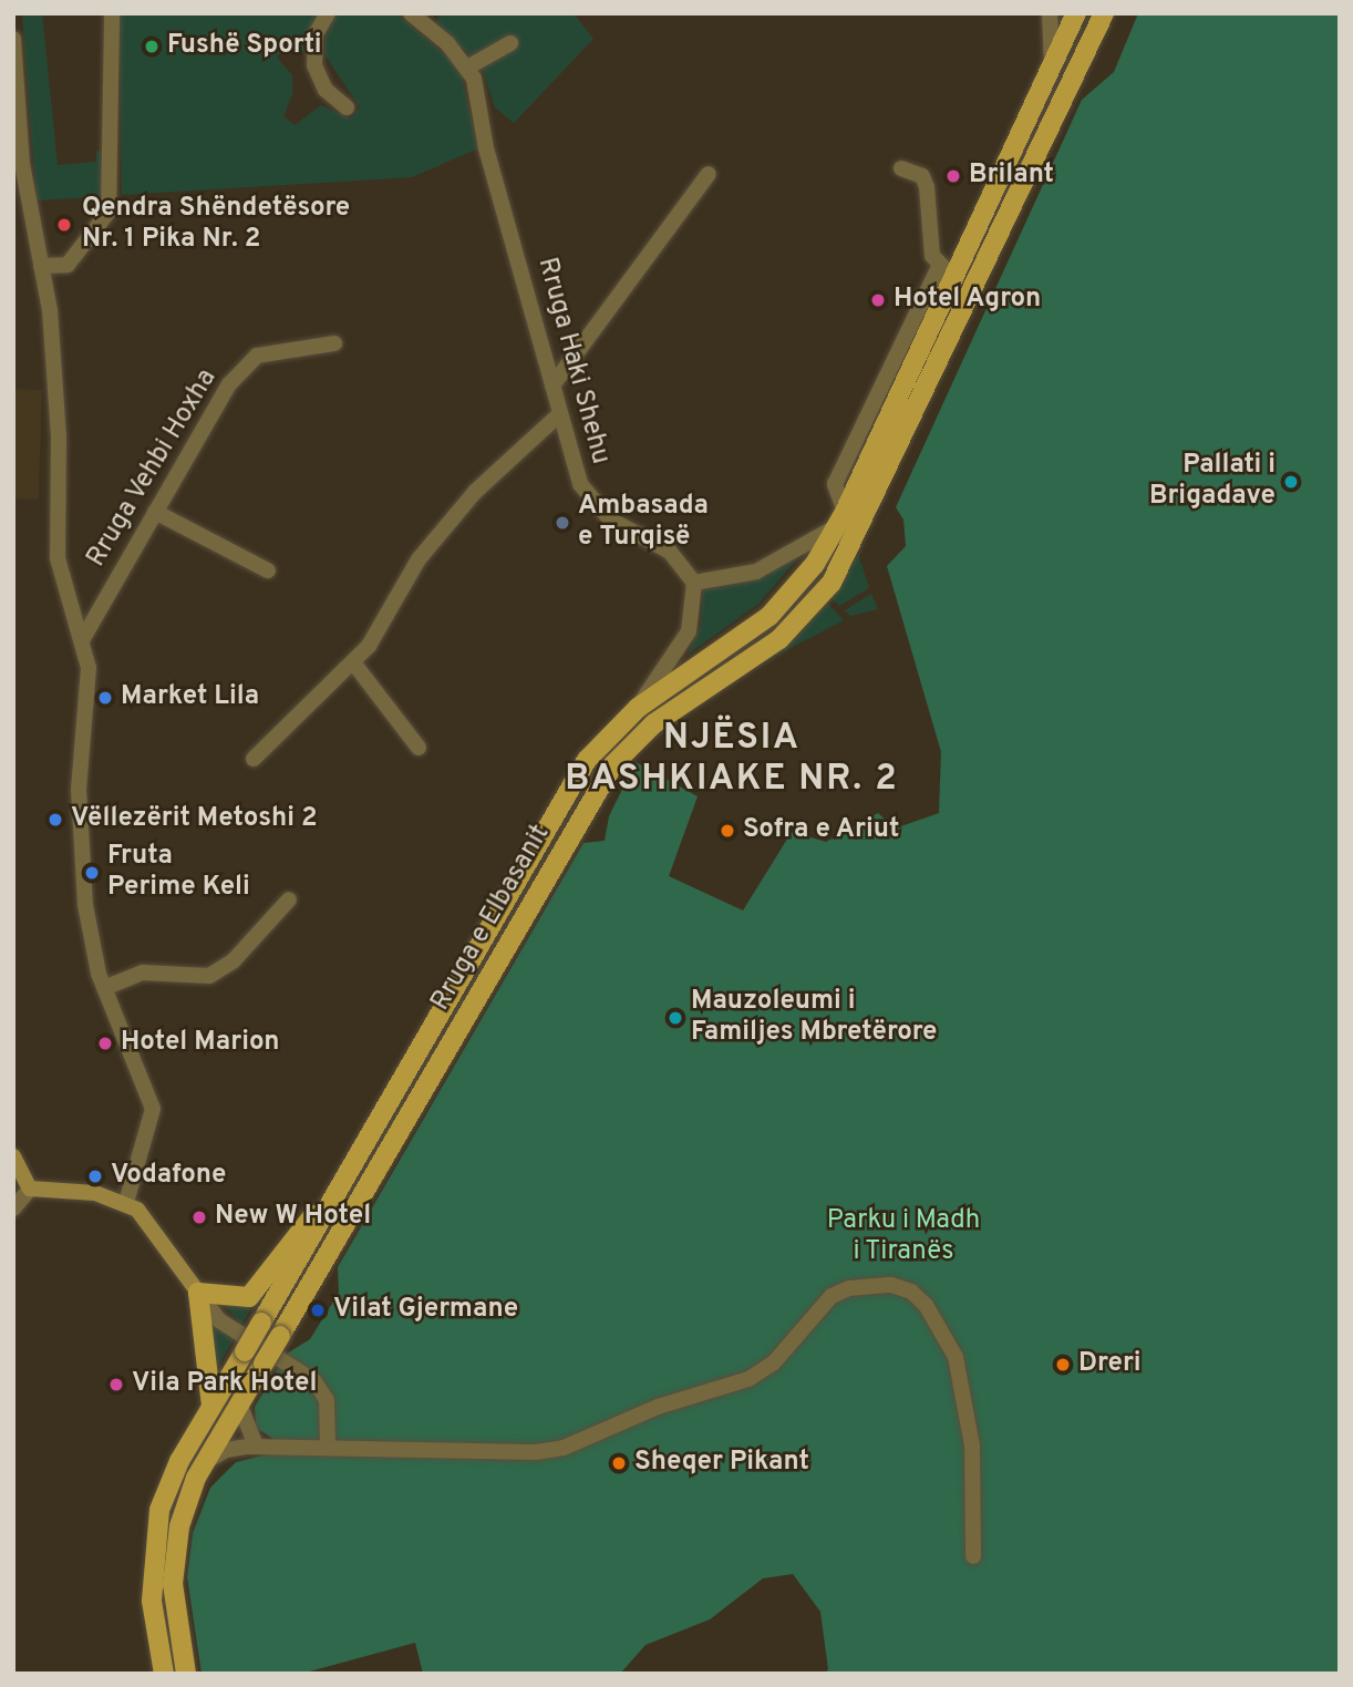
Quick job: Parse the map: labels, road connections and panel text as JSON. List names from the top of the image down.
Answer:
{
  "streets": {
    "main road": ["Rruga e Elbasanit"],
    "street": ["Rruga Haki Shehu", "Rruga Vehbi Hoxha"]
  },
  "districts": ["NJËSIA BASHKIAKE NR. 2"],
  "parks": ["Parku i Madh i Tiranës"],
  "places": [
    "Fushë Sporti",
    "Brilant",
    "Qendra Shëndetësore Nr. 1 Pika Nr. 2",
    "Hotel Agron",
    "Pallati i Brigadave",
    "Ambasada e Turqisë",
    "Market Lila",
    "Vëllezërit Metoshi 2",
    "Sofra e Ariut",
    "Fruta Perime Keli",
    "Mauzoleumi i Familjes Mbretërore",
    "Hotel Marion",
    "Vodafone",
    "New W Hotel",
    "Vilat Gjermane",
    "Dreri",
    "Vila Park Hotel",
    "Sheqer Pikant"
  ]
}
